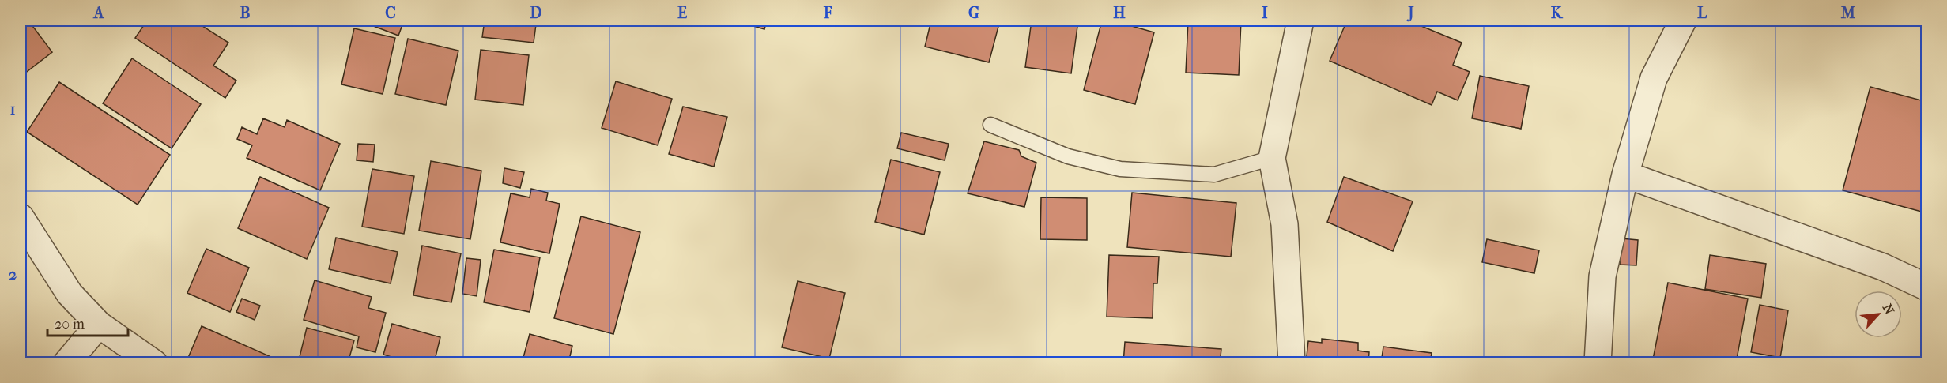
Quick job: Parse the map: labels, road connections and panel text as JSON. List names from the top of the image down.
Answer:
{
  "scale_bar": "20 m",
  "north": "top right",
  "grid": {
    "columns": [
      "A",
      "B",
      "C",
      "D",
      "E",
      "F",
      "G",
      "H",
      "I",
      "J",
      "K",
      "L",
      "M"
    ],
    "rows": ["1", "2"]
  }
}
